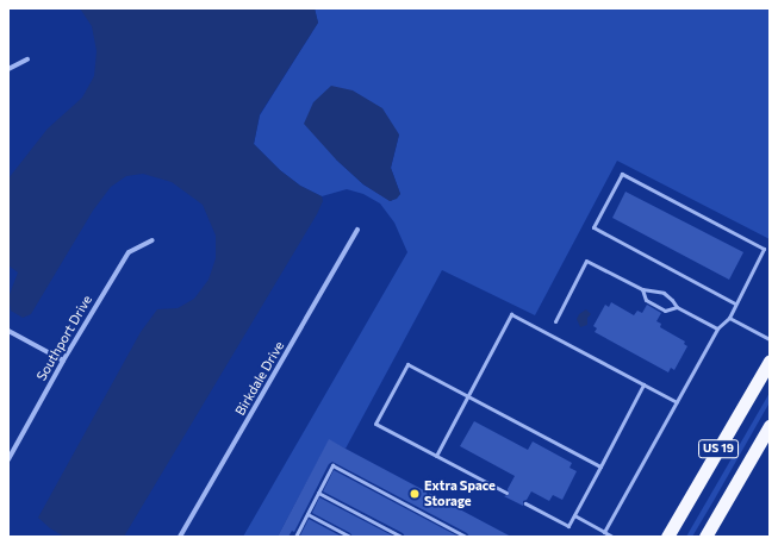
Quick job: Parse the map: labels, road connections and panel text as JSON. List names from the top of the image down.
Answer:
{
  "streets": {
    "highway": ["US 19"],
    "street": ["Southport Drive", "Birkdale Drive"]
  },
  "places": ["Extra Space Storage"]
}
